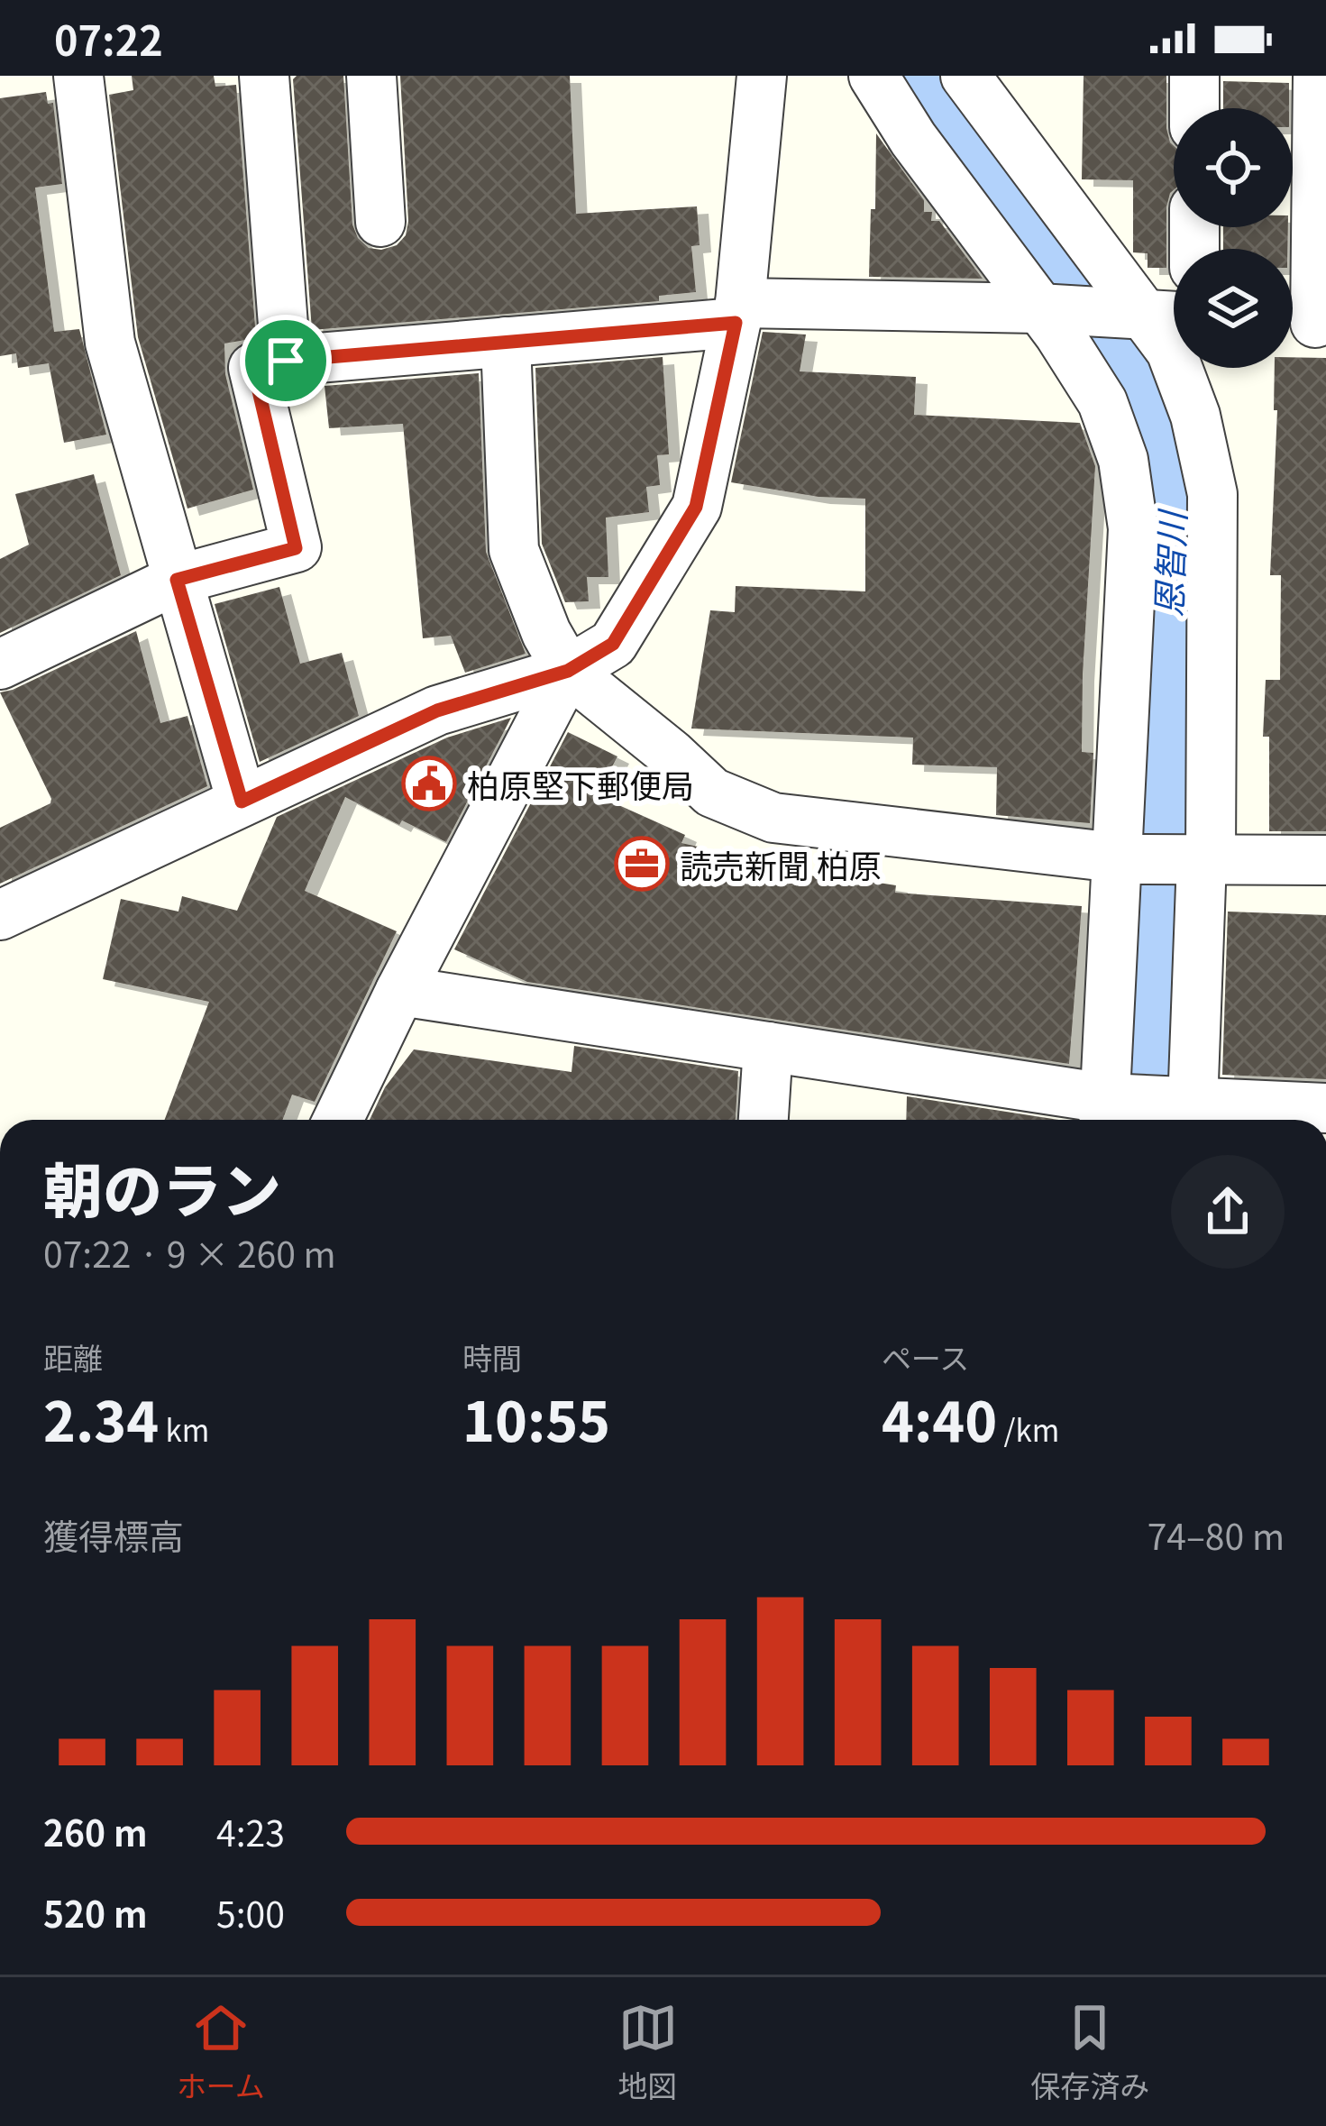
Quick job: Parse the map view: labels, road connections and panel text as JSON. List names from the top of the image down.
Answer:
{
  "water": ["恩智川"],
  "places": {
    "public building": ["柏原堅下郵便局"],
    "office": ["読売新聞 柏原"]
  },
  "page": {
    "status": "07:22",
    "heading": ["朝のラン", "07:22 · 9 × 260 m"],
    "stats": [
      ["距離", "2.34 km"],
      ["時間", "10:55"],
      ["ペース", "4:40 /km"]
    ],
    "chart": ["獲得標高", "74–80 m"],
    "list": [
      {
        "name": "260 m",
        "note": "4:23"
      },
      {
        "name": "520 m",
        "note": "5:00"
      }
    ],
    "tabs": ["ホーム", "地図", "保存済み"]
  }
}
